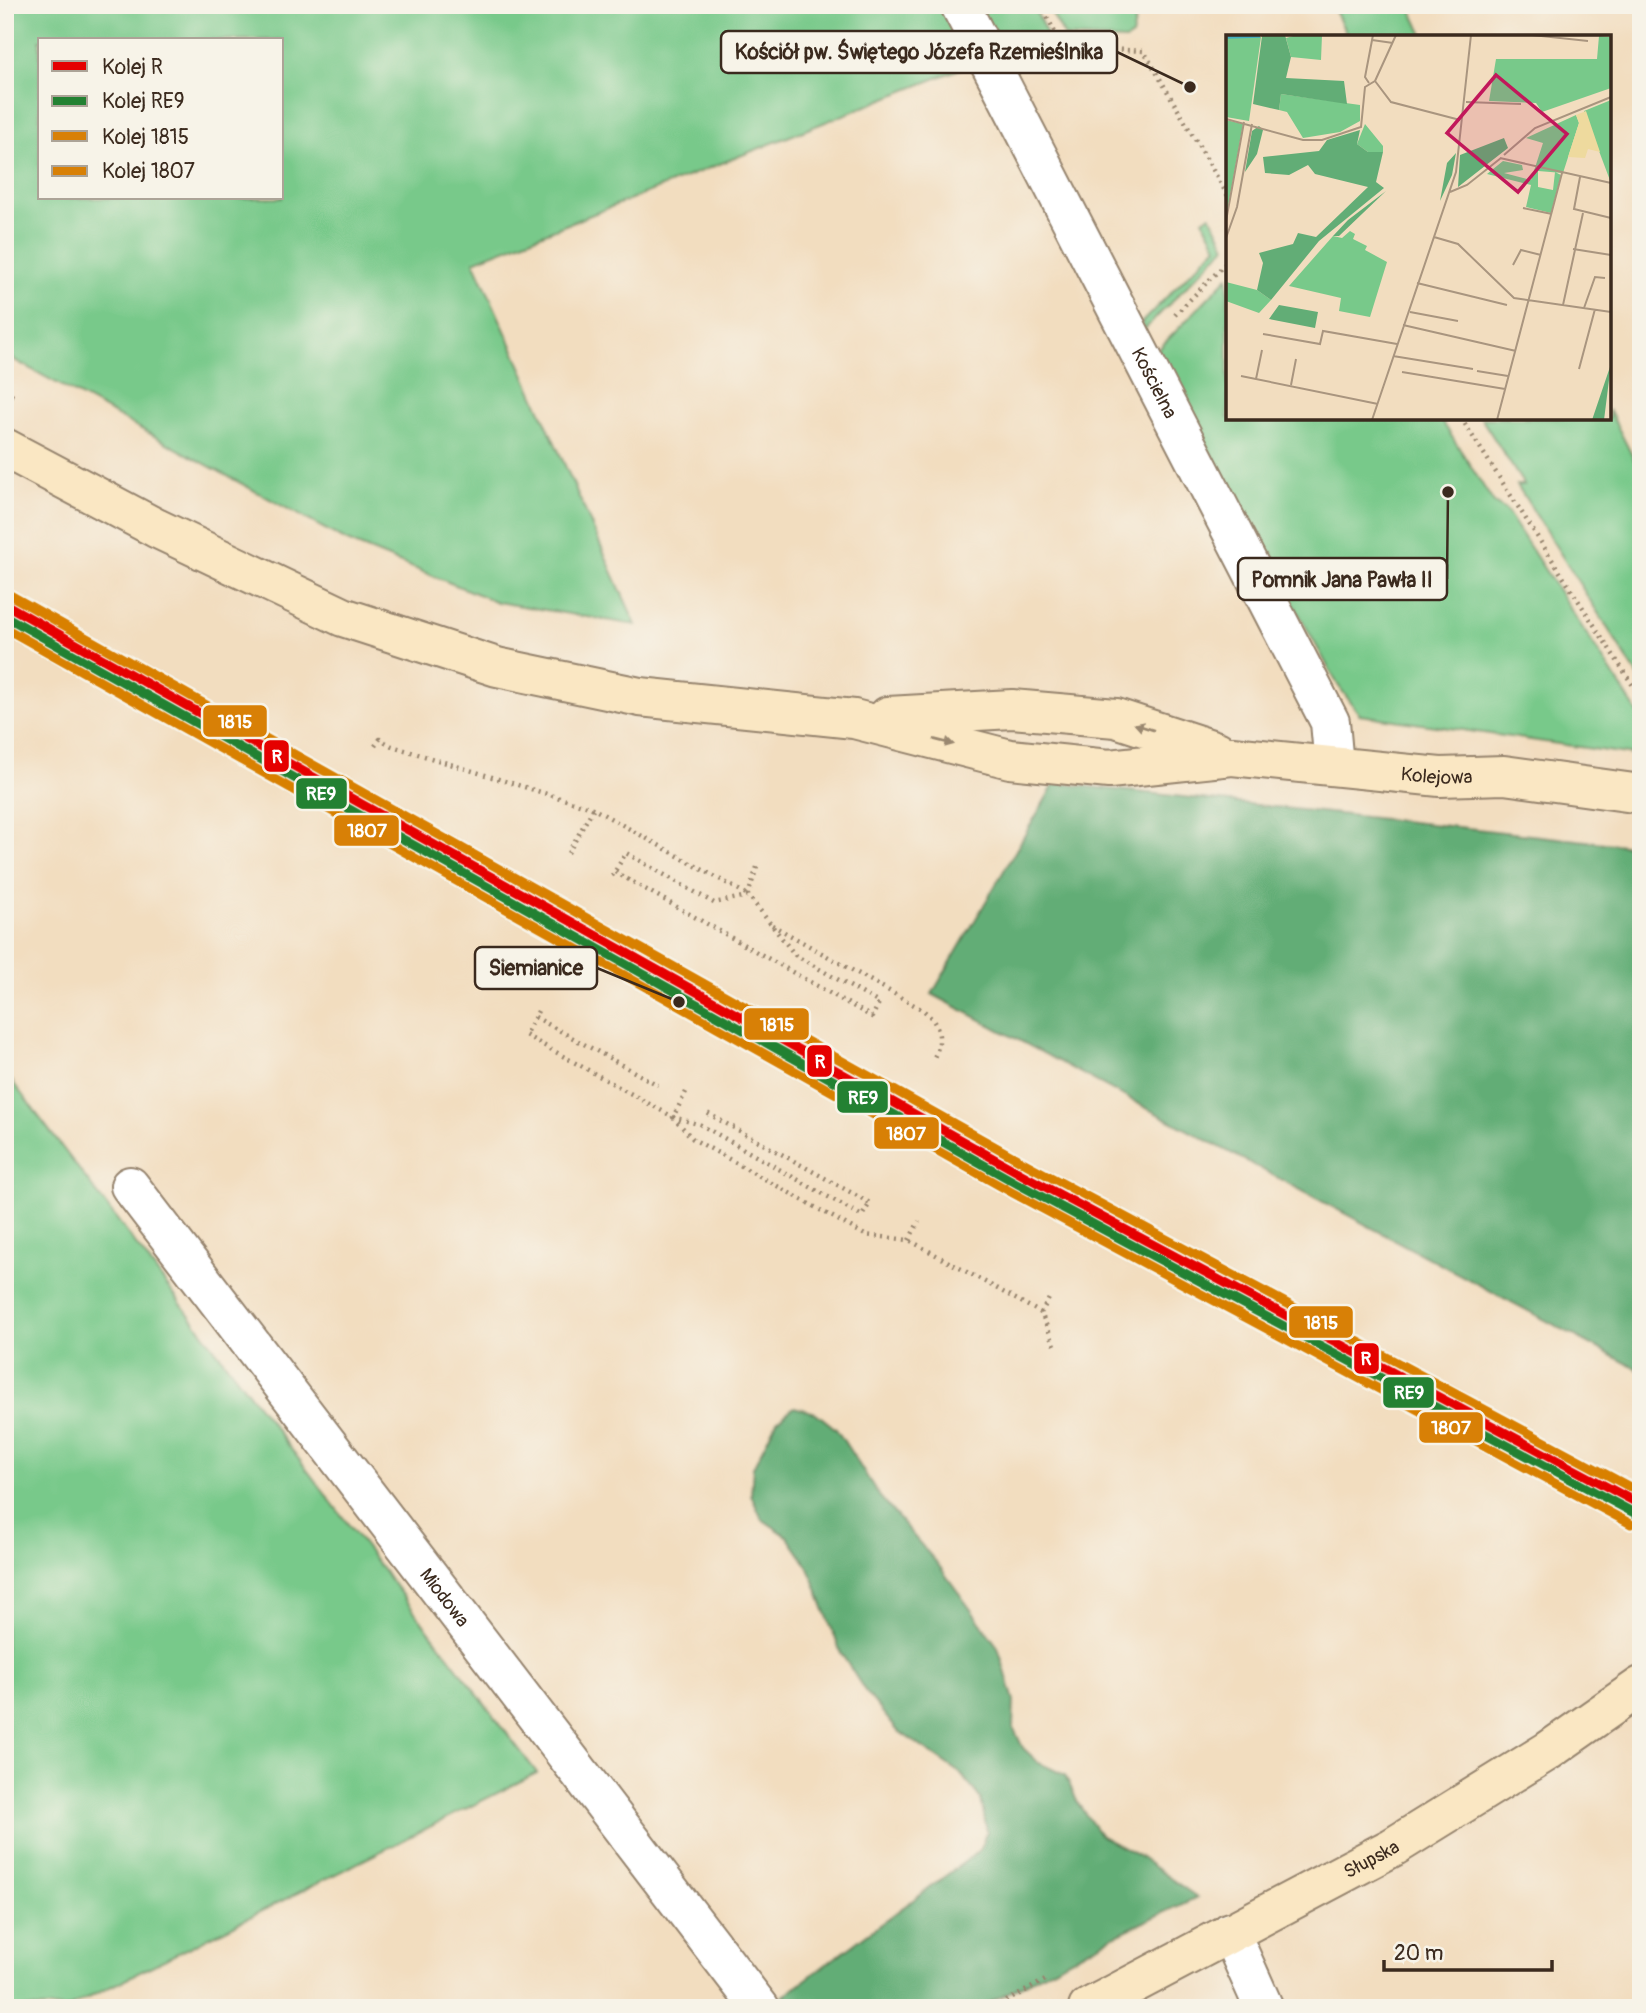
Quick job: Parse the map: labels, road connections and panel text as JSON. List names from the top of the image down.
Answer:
{
  "streets": {
    "street": [
      "Kościelna",
      "Kolejowa",
      "Miodowa",
      "Słupska"
    ]
  },
  "crossings": [
    ["Kościelna", "Kolejowa"]
  ],
  "places": ["Kościół pw. Świętego Józefa Rzemieślnika", "Pomnik Jana Pawła II", "Siemianice"],
  "lines": [
    "rail line 1815",
    "rail line R",
    "rail line RE9",
    "rail line 1807"
  ],
  "legend": [
    "Kolej R",
    "Kolej RE9",
    "Kolej 1815",
    "Kolej 1807"
  ],
  "scale_bar": "20 m"
}
